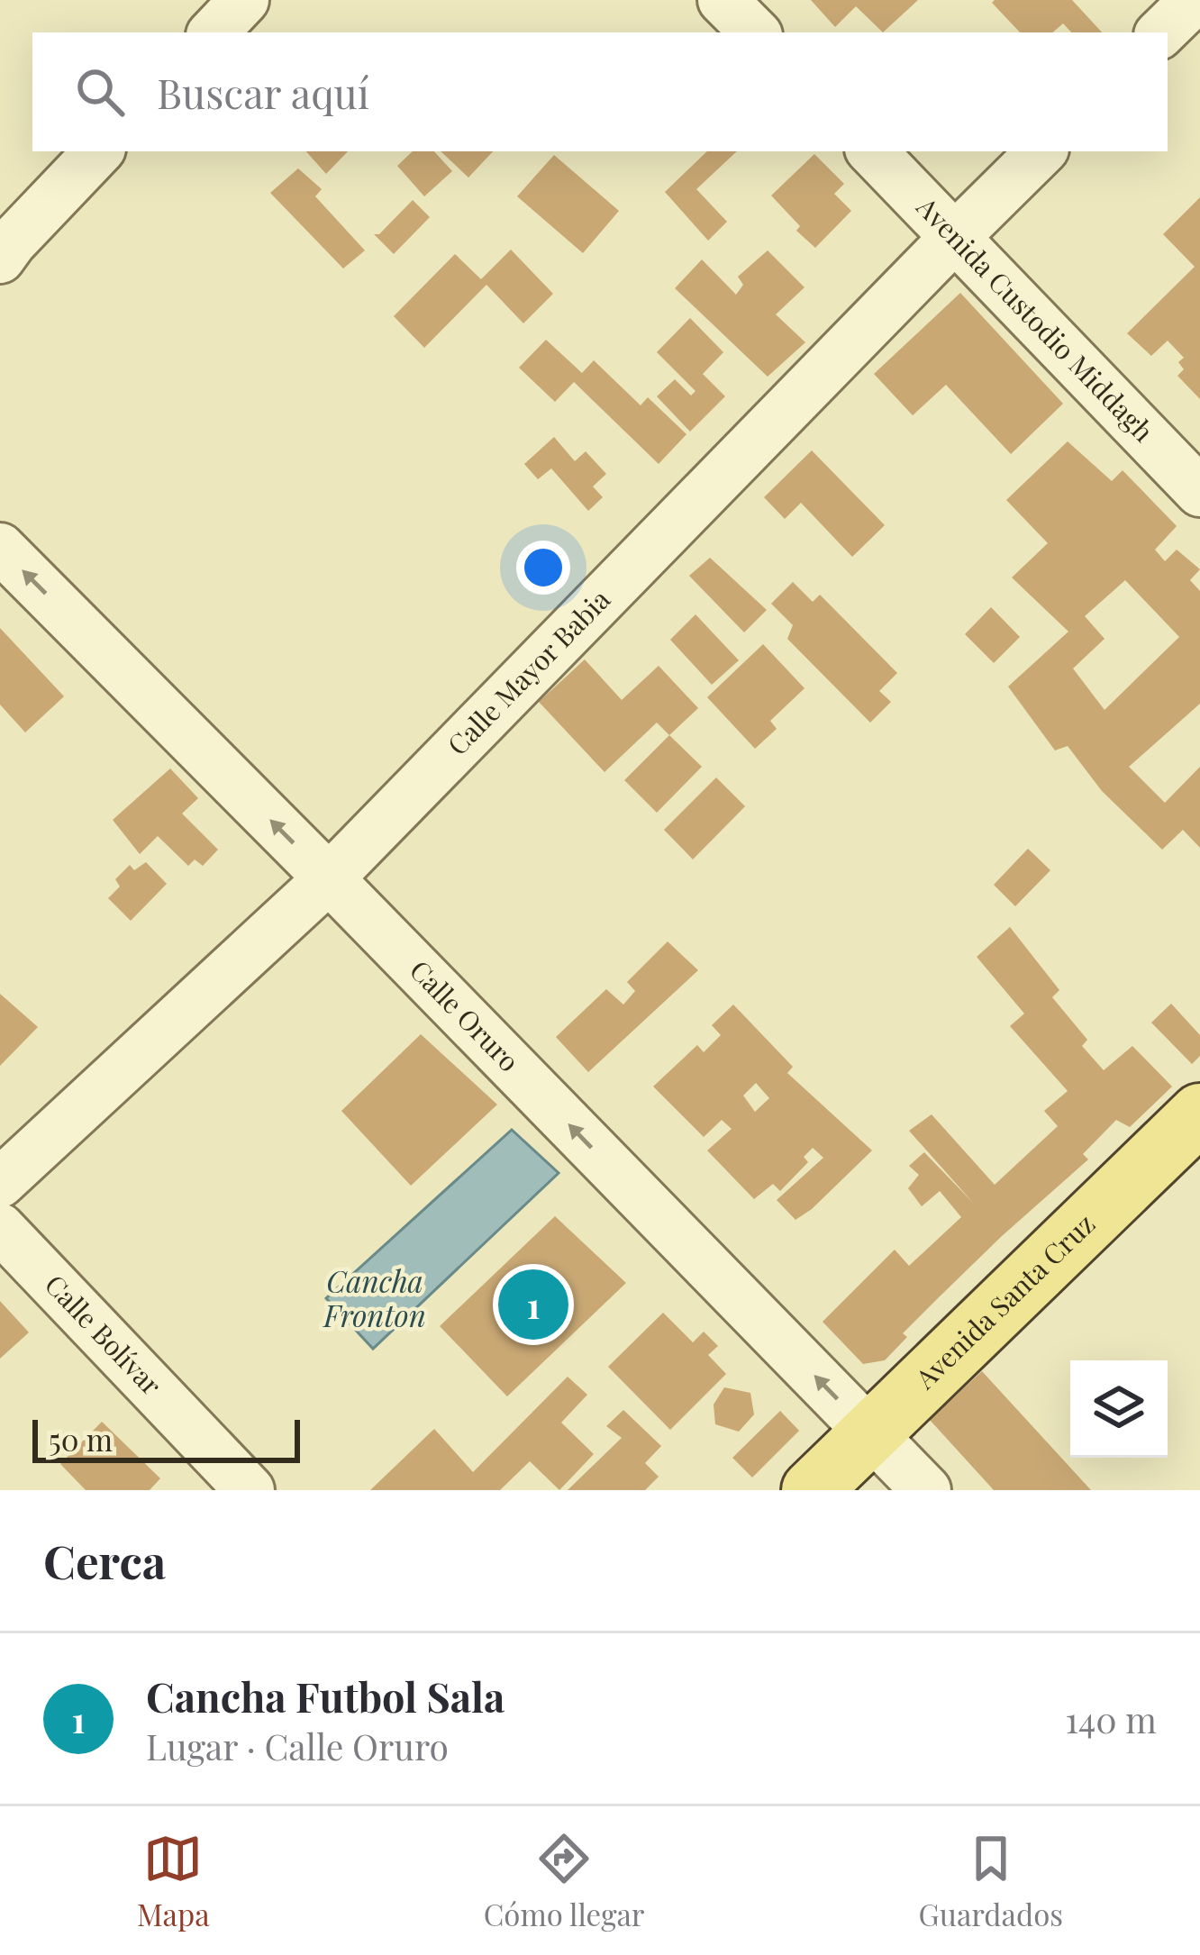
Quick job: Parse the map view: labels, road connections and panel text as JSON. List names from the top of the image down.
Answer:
{
  "streets": {
    "main road": ["Avenida Santa Cruz"],
    "street": [
      "Avenida Custodio Middagh",
      "Calle Mayor Babia",
      "Calle Oruro",
      "Calle Bolívar"
    ]
  },
  "crossings": [
    ["Avenida Custodio Middagh", "Calle Mayor Babia"],
    ["Calle Mayor Babia", "Calle Oruro"],
    ["Calle Oruro", "Avenida Santa Cruz"]
  ],
  "one_way": ["Calle Oruro"],
  "water": ["Cancha Fronton"],
  "scale_bar": "50 m",
  "page": {
    "search": "Buscar aquí",
    "pins": "1",
    "scale": "50 m",
    "heading": "Cerca",
    "list": [
      {
        "mark": "1",
        "name": "Cancha Futbol Sala",
        "note": "Lugar · Calle Oruro",
        "value": "140 m"
      }
    ],
    "nav": ["Mapa", "Cómo llegar", "Guardados"]
  }
}
